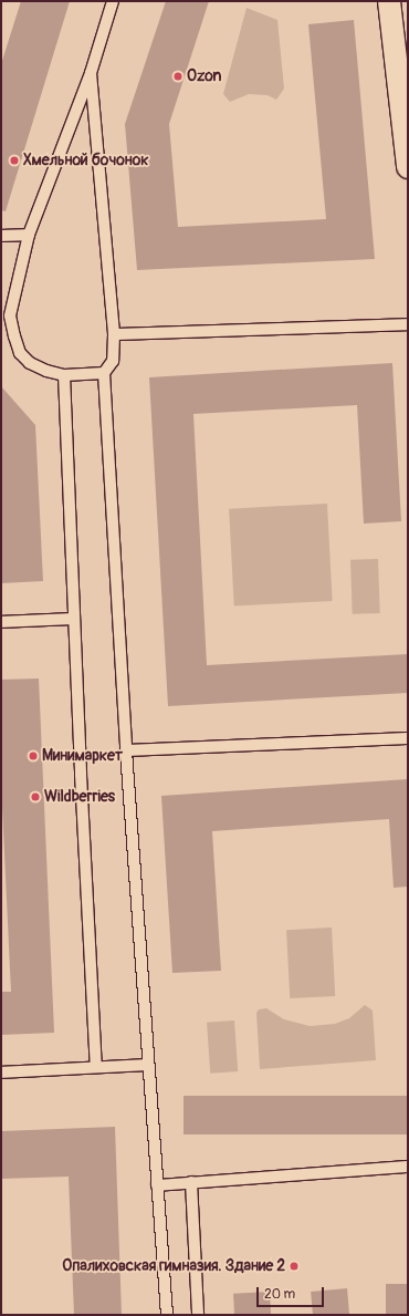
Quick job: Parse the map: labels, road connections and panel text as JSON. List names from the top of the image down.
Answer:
{
  "places": [
    "Ozon",
    "Хмельной бочонок",
    "Минимаркет",
    "Wildberries",
    "Опалиховская гимназия. Здание 2"
  ],
  "scale_bar": "20 m"
}
